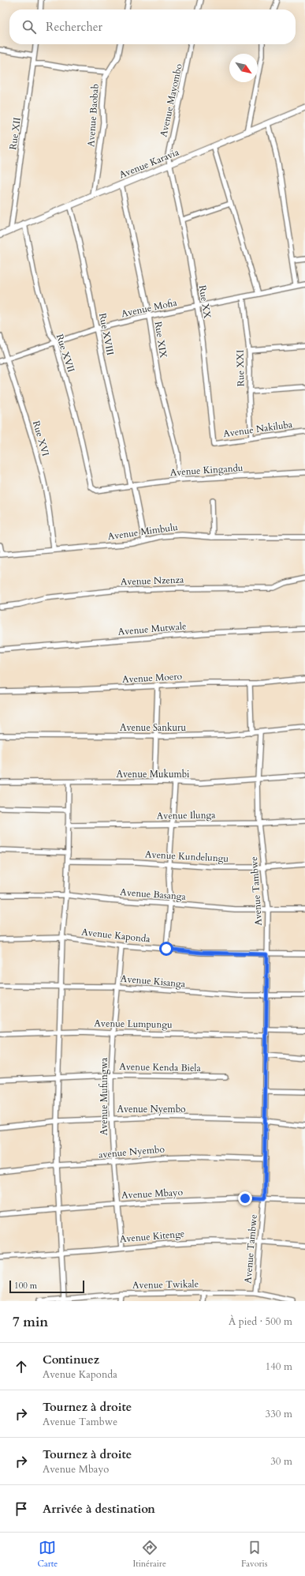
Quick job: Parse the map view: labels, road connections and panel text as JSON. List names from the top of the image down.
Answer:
{
  "streets": {
    "street": [
      "Avenue Mayombo",
      "Avenue Baobab",
      "Rue XII",
      "Avenue Karavia",
      "Rue XX",
      "Avenue Mofia",
      "Rue XVIII",
      "Rue XIX",
      "Rue XVII",
      "Rue XXI",
      "Avenue Nakiluba",
      "Rue XVI",
      "Avenue Kingandu",
      "Avenue Mimbulu",
      "Avenue Nzenza",
      "Avenue Mutwale",
      "Avenue Moero",
      "Avenue Sankuru",
      "Avenue Mukumbi",
      "Avenue Ilunga",
      "Avenue Kundelungu",
      "Avenue Tambwe",
      "Avenue Basanga",
      "Avenue Kaponda",
      "Avenue Kisanga",
      "Avenue Lumpungu",
      "Avenue Kenda Biela",
      "Avenue Mufungwa",
      "Avenue Nyembo",
      "avenue Nyembo",
      "Avenue Mbayo",
      "Avenue Kitenge",
      "Avenue Twikale"
    ]
  },
  "crossings": [
    ["Avenue Mayombo", "Avenue Karavia"],
    ["Avenue Mayombo", "Rue XX"],
    ["Avenue Baobab", "Avenue Karavia"],
    ["Rue XII", "Avenue Karavia"],
    ["Avenue Karavia", "Rue XX"],
    ["Avenue Karavia", "Rue XVIII"],
    ["Avenue Karavia", "Rue XIX"],
    ["Avenue Karavia", "Rue XVII"],
    ["Rue XX", "Avenue Mofia"],
    ["Rue XX", "Avenue Nakiluba"],
    ["Avenue Mofia", "Rue XVIII"],
    ["Avenue Mofia", "Rue XIX"],
    ["Avenue Mofia", "Rue XVII"],
    ["Avenue Mofia", "Rue XXI"],
    ["Avenue Mofia", "Rue XVI"],
    ["Rue XVIII", "Avenue Kingandu"],
    ["Rue XIX", "Avenue Kingandu"],
    ["Rue XVII", "Avenue Kingandu"],
    ["Rue XXI", "Avenue Nakiluba"],
    ["Rue XVI", "Avenue Mimbulu"],
    ["Avenue Sankuru", "Avenue Tambwe"],
    ["Avenue Mukumbi", "Avenue Tambwe"],
    ["Avenue Ilunga", "Avenue Tambwe"],
    ["Avenue Kundelungu", "Avenue Tambwe"],
    ["Avenue Tambwe", "Avenue Basanga"],
    ["Avenue Tambwe", "Avenue Kaponda"],
    ["Avenue Tambwe", "Avenue Kisanga"],
    ["Avenue Tambwe", "Avenue Lumpungu"],
    ["Avenue Tambwe", "Avenue Nyembo"],
    ["Avenue Tambwe", "avenue Nyembo"],
    ["Avenue Tambwe", "Avenue Mbayo"],
    ["Avenue Tambwe", "Avenue Kitenge"],
    ["Avenue Tambwe", "Avenue Twikale"],
    ["Avenue Kaponda", "Avenue Mufungwa"],
    ["Avenue Kisanga", "Avenue Mufungwa"],
    ["Avenue Lumpungu", "Avenue Mufungwa"],
    ["Avenue Kenda Biela", "Avenue Mufungwa"],
    ["Avenue Mufungwa", "Avenue Nyembo"],
    ["Avenue Mufungwa", "avenue Nyembo"],
    ["Avenue Mufungwa", "Avenue Mbayo"],
    ["Avenue Mufungwa", "Avenue Kitenge"]
  ],
  "scale_bar": "100 m",
  "north": "bottom right",
  "page": {
    "search": "Rechercher",
    "scale": "100 m",
    "heading": ["7 min", "À pied · 500 m"],
    "list": [
      ["Continuez", "Avenue Kaponda", "140 m"],
      ["Tournez à droite", "Avenue Tambwe", "330 m"],
      ["Tournez à droite", "Avenue Mbayo", "30 m"],
      "Arrivée à destination"
    ],
    "nav": ["Carte", "Itinéraire", "Favoris"]
  }
}
